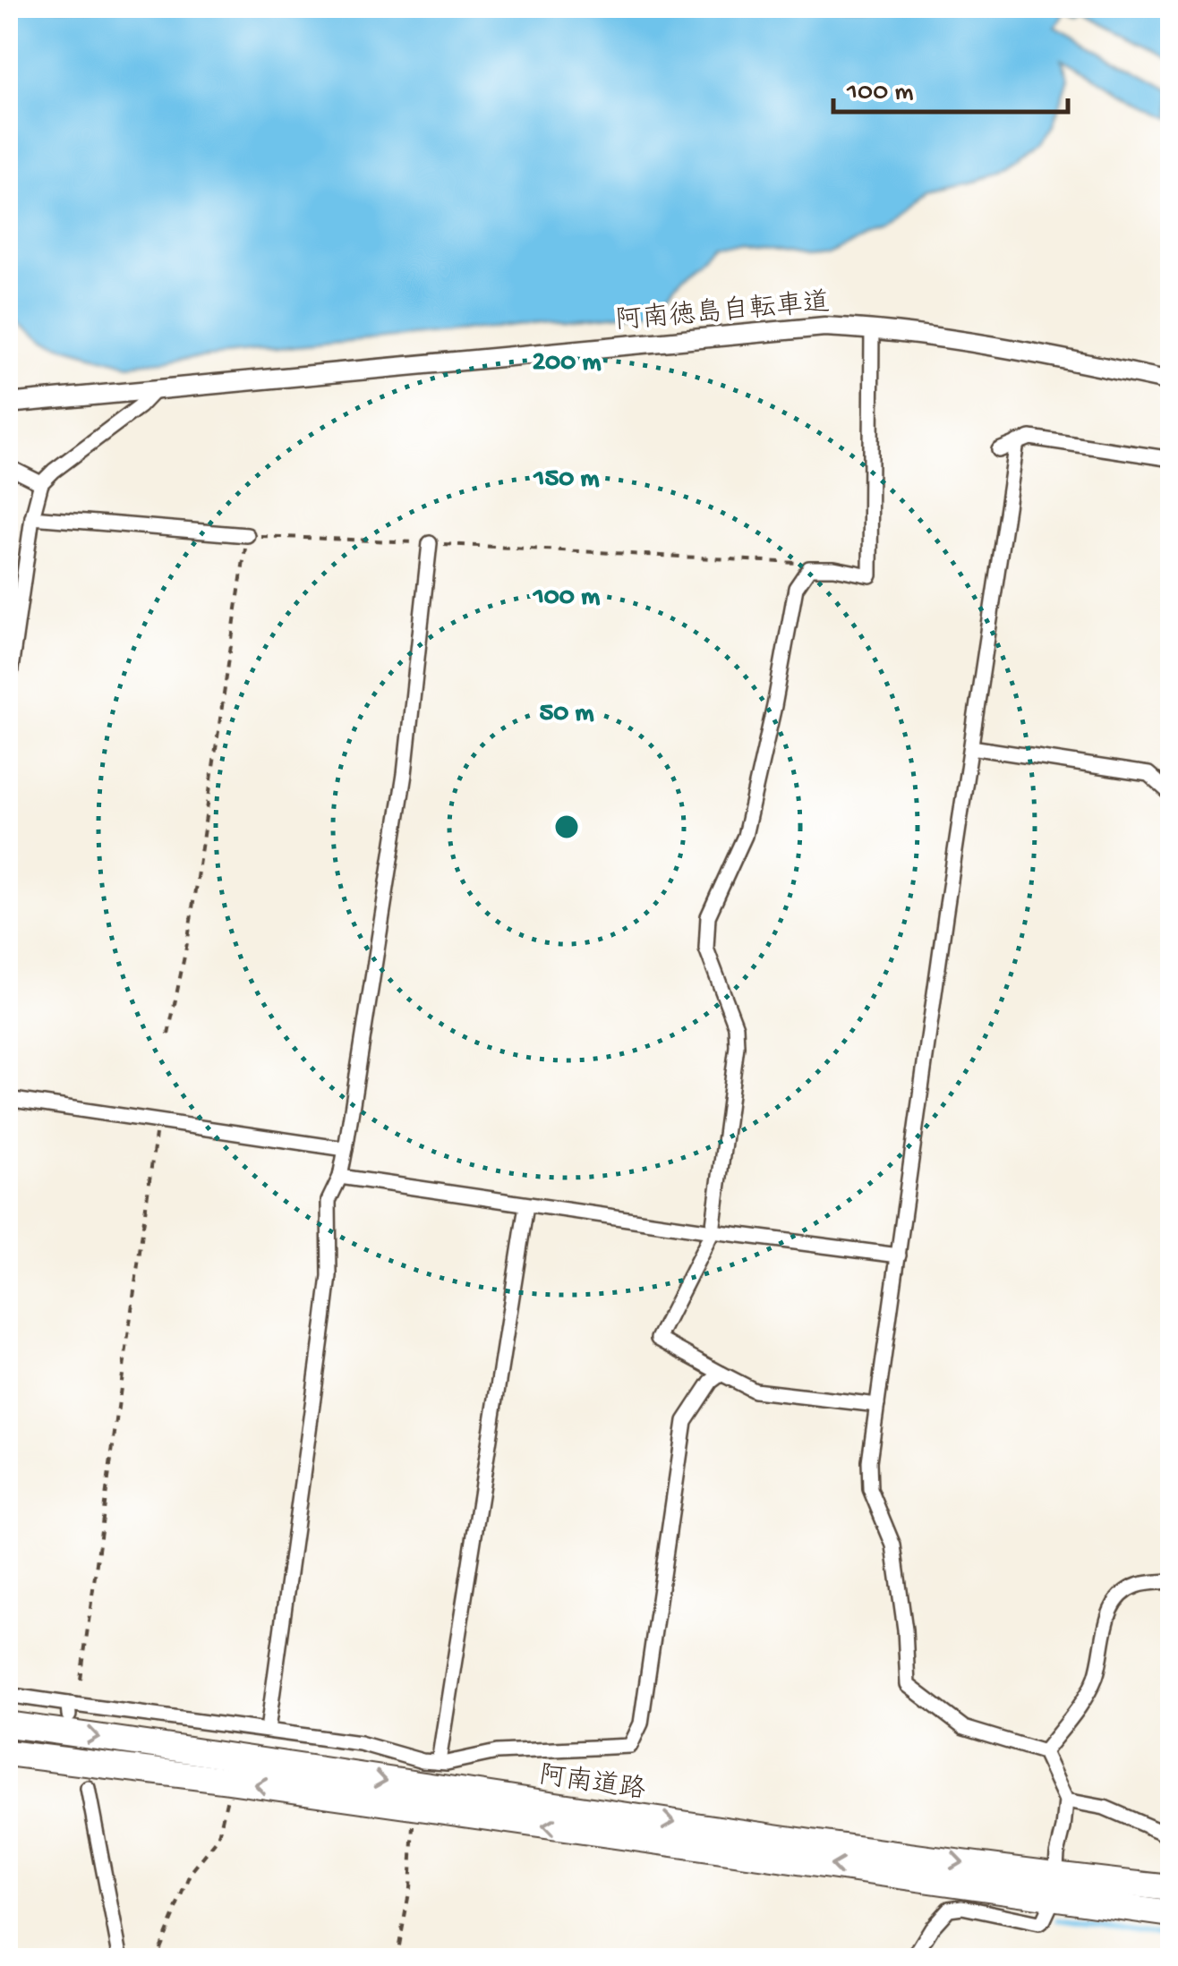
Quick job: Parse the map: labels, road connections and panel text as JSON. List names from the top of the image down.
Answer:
{
  "streets": {
    "highway": ["阿南道路"],
    "main road": ["阿南徳島自転車道"]
  },
  "scale_bar": "100 m",
  "rings": [
    "200 m",
    "150 m",
    "100 m",
    "50 m"
  ]
}
